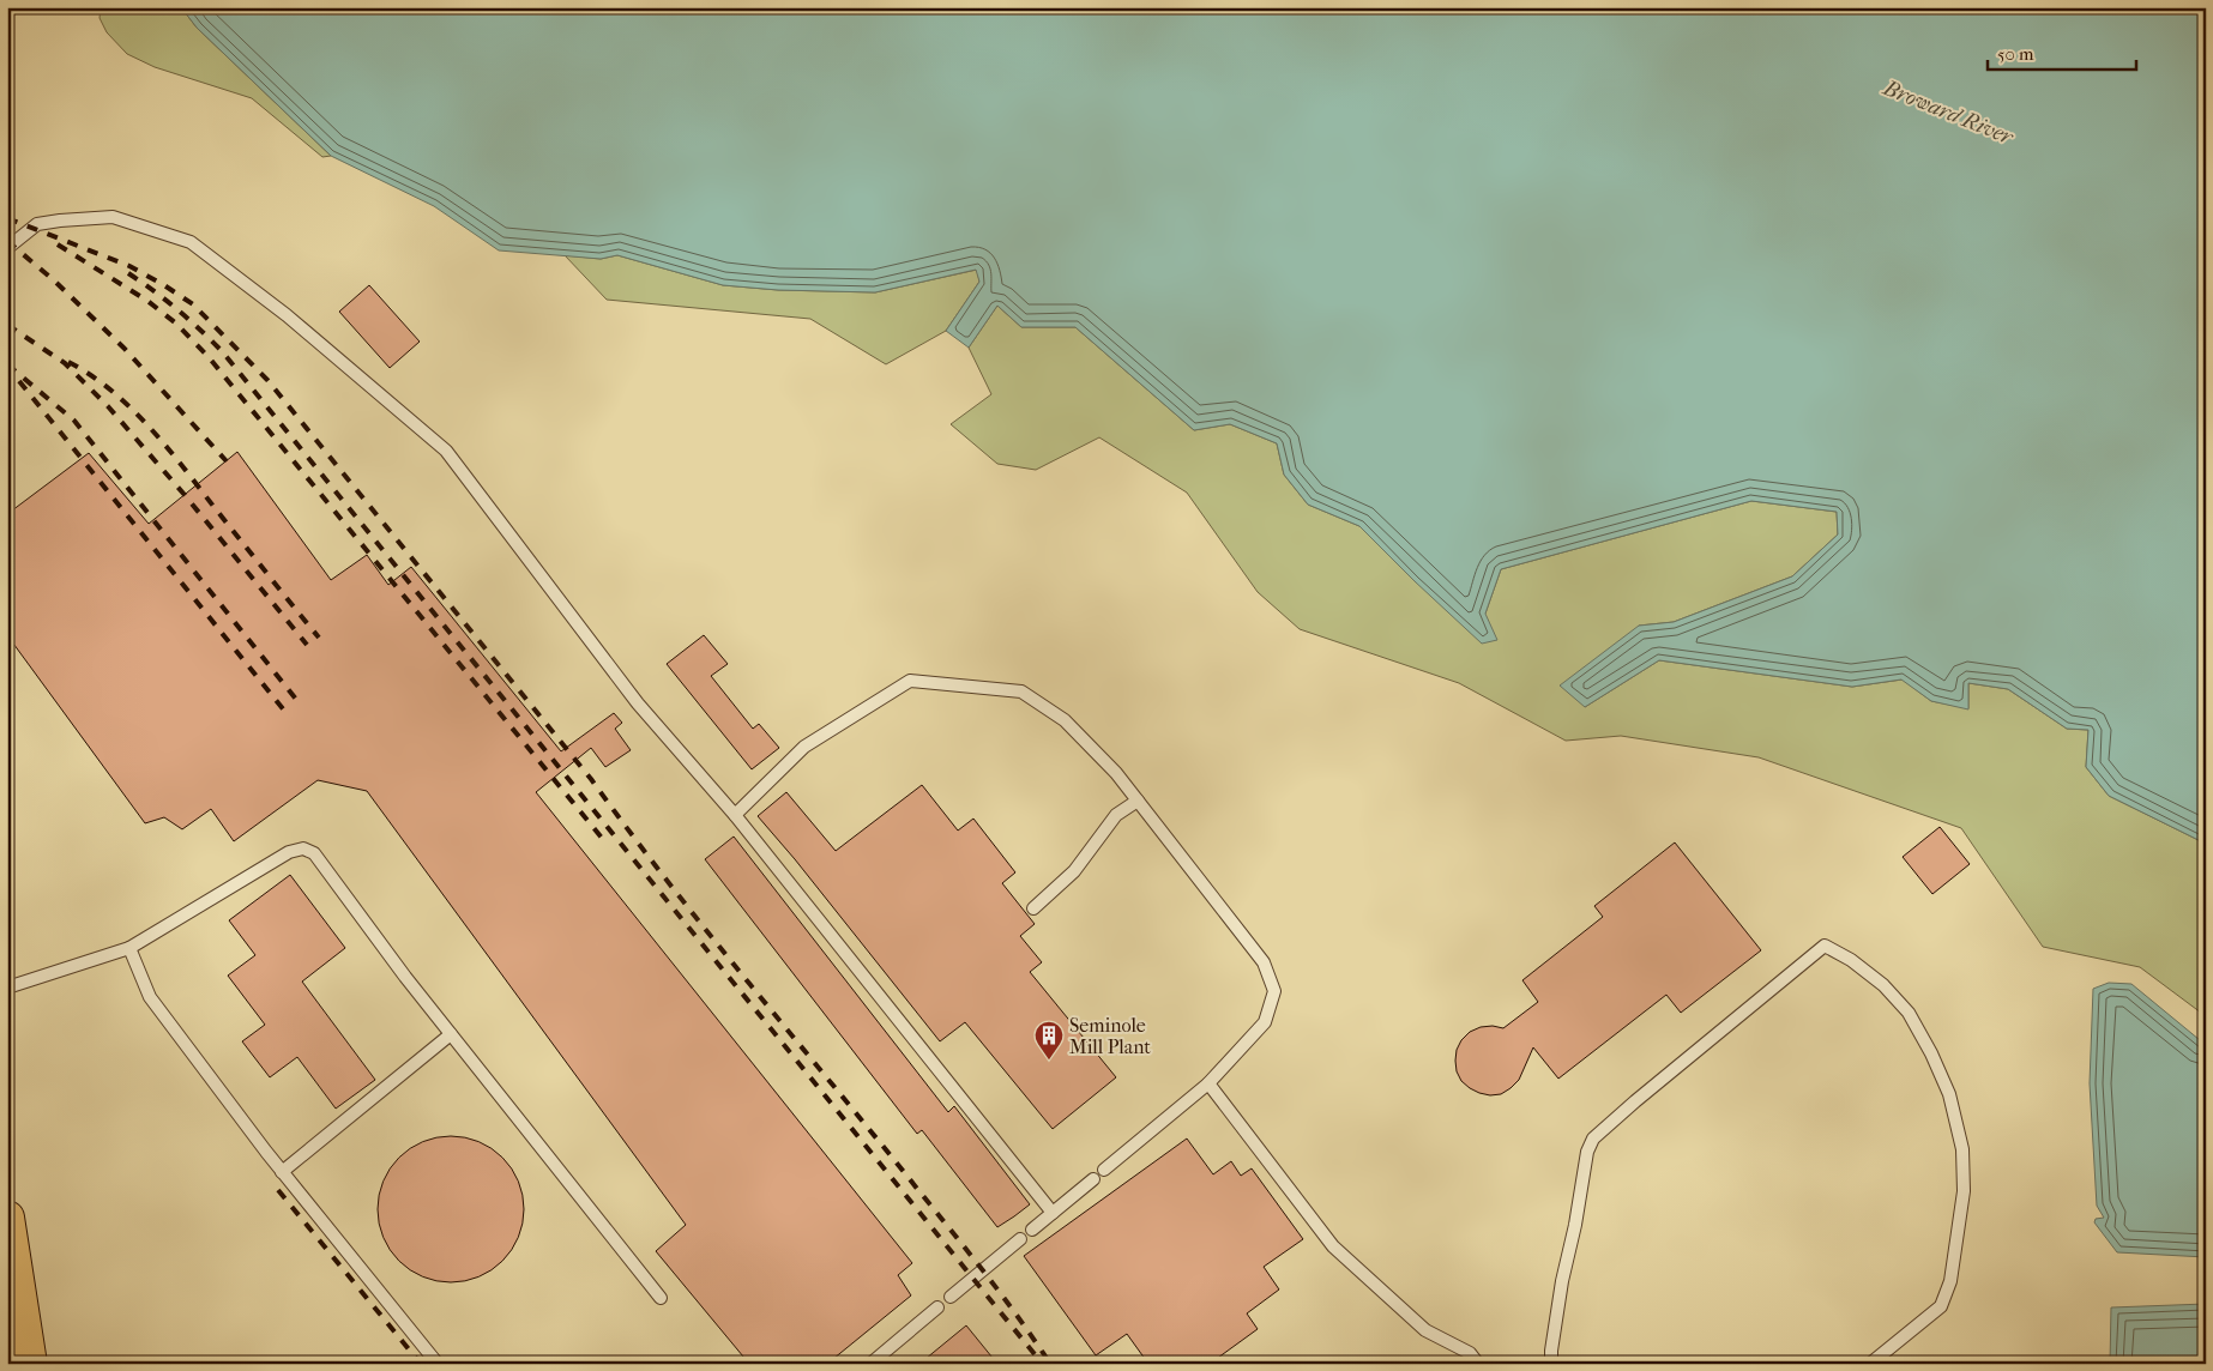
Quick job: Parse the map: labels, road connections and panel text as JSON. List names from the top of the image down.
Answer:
{
  "water": ["Broward River"],
  "places": {
    "building": ["Seminole Mill Plant"]
  },
  "scale_bar": "50 m"
}
